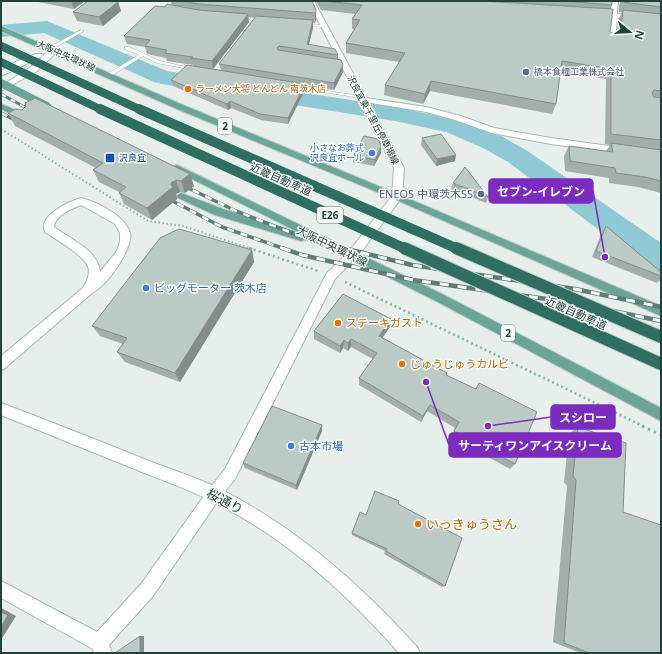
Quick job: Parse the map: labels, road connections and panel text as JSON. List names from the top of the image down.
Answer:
{
  "streets": {
    "highway": ["近畿自動車道", "E26"],
    "main road": ["大阪中央環状線", "2"],
    "street": ["沢良宜東千里丘停車場線", "桜通り"]
  },
  "crossings": [
    ["大阪中央環状線", "沢良宜東千里丘停車場線"],
    ["大阪中央環状線", "2"]
  ],
  "places": {
    "other": [
      "橋本食糧工業株式会社",
      "ラーメン大将 どんどん 南茨木店",
      "小さなお葬式 沢良宜ホール",
      "ENEOS 中環茨木SS",
      "セブン-イレブン",
      "ビッグモーター 茨木店",
      "ステーキガスト",
      "じゅうじゅうカルビ",
      "サーティワンアイスクリーム",
      "スシロー",
      "古本市場",
      "いっきゅうさん"
    ],
    "transit": ["沢良宜"]
  },
  "north": "right"
}
